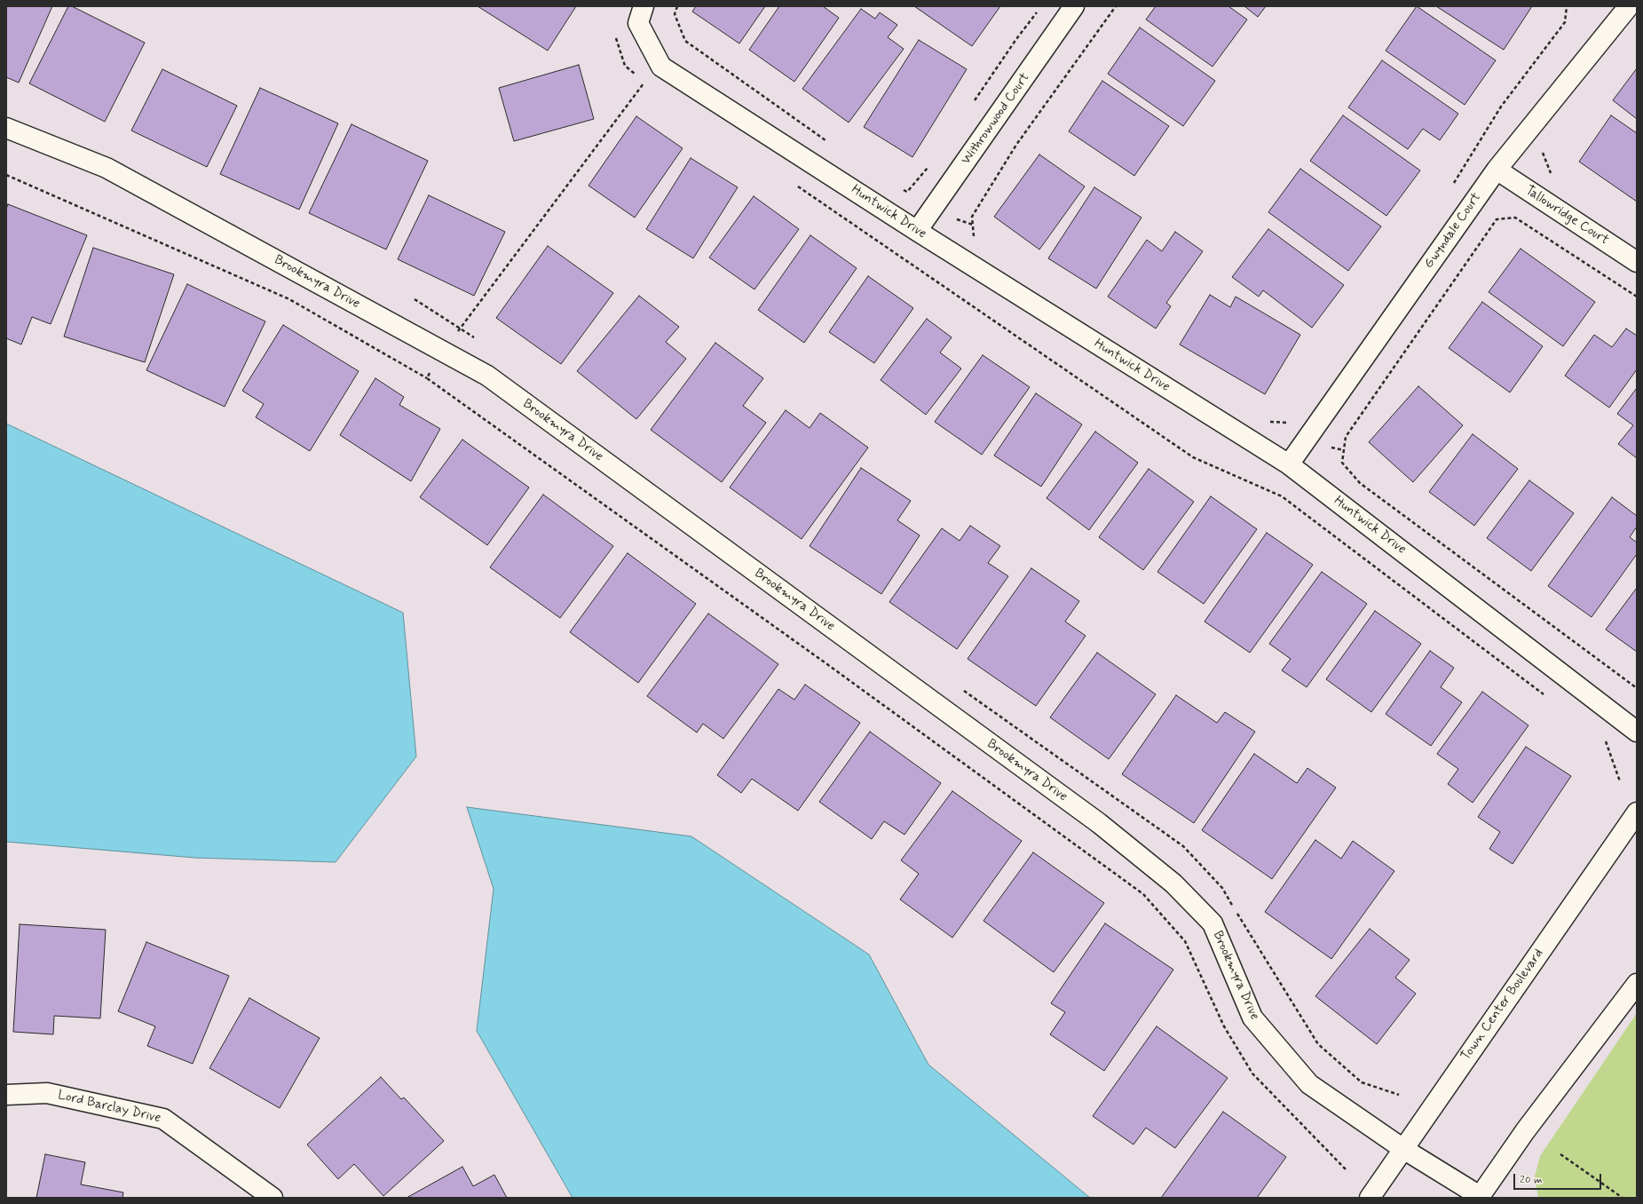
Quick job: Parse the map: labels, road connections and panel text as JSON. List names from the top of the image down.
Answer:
{
  "streets": {
    "street": [
      "Withrowwood Court",
      "Huntwick Drive",
      "Tallowridge Court",
      "Gwyndale Court",
      "Brookmyra Drive",
      "Town Center Boulevard",
      "Lord Barclay Drive"
    ]
  },
  "crossings": [
    ["Withrowwood Court", "Huntwick Drive"],
    ["Huntwick Drive", "Gwyndale Court"],
    ["Tallowridge Court", "Gwyndale Court"],
    ["Brookmyra Drive", "Town Center Boulevard"]
  ],
  "scale_bar": "20 m"
}
